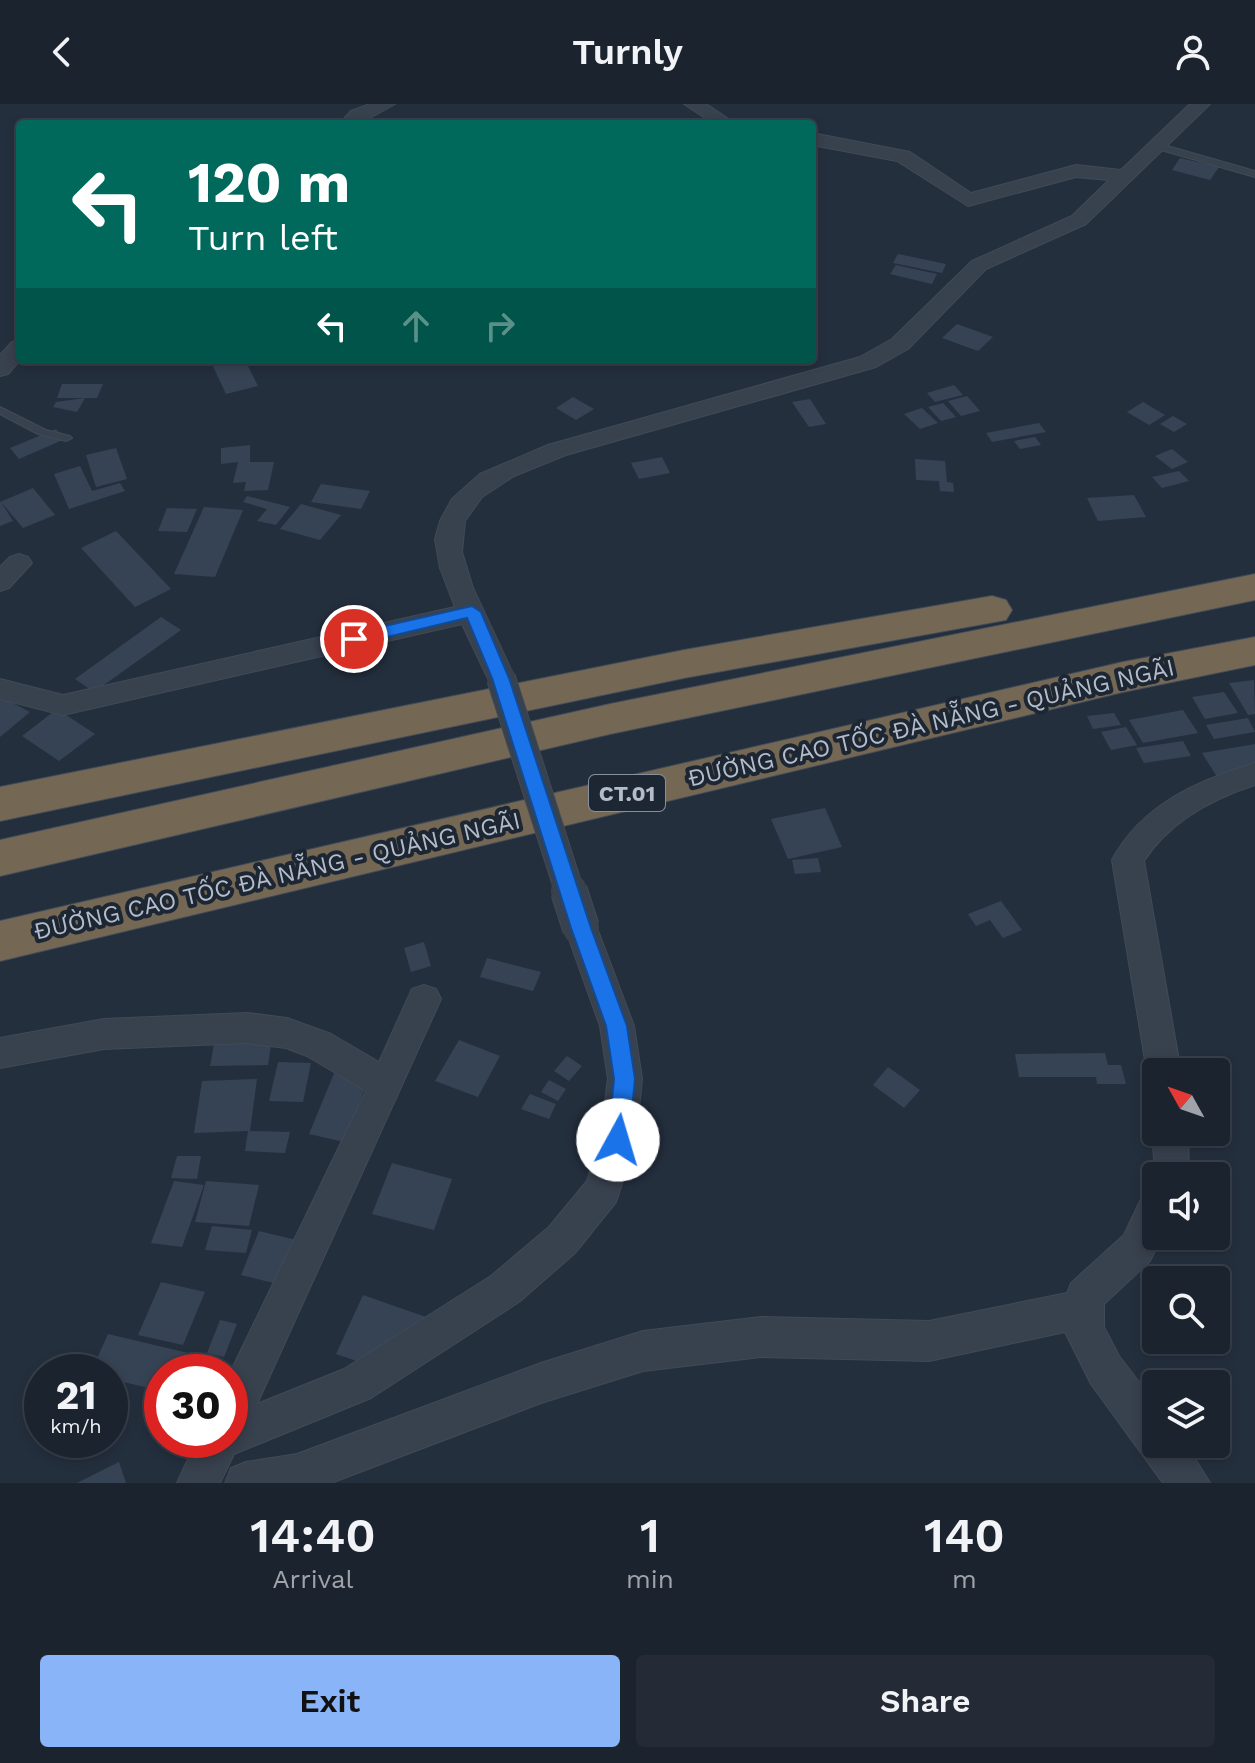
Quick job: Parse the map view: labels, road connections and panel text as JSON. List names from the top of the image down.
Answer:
{
  "streets": {
    "highway": ["ĐƯỜNG CAO TỐC ĐÀ NẴNG - QUẢNG NGÃI", "CT.01"]
  },
  "north": "top left",
  "page": {
    "header": "Turnly",
    "turn": ["120 m", "Turn left"],
    "speed": "21 km/h",
    "limit": "30",
    "eta": [
      "14:40",
      "Arrival",
      "1",
      "min",
      "140",
      "m"
    ],
    "buttons": ["Exit", "Share"]
  }
}
